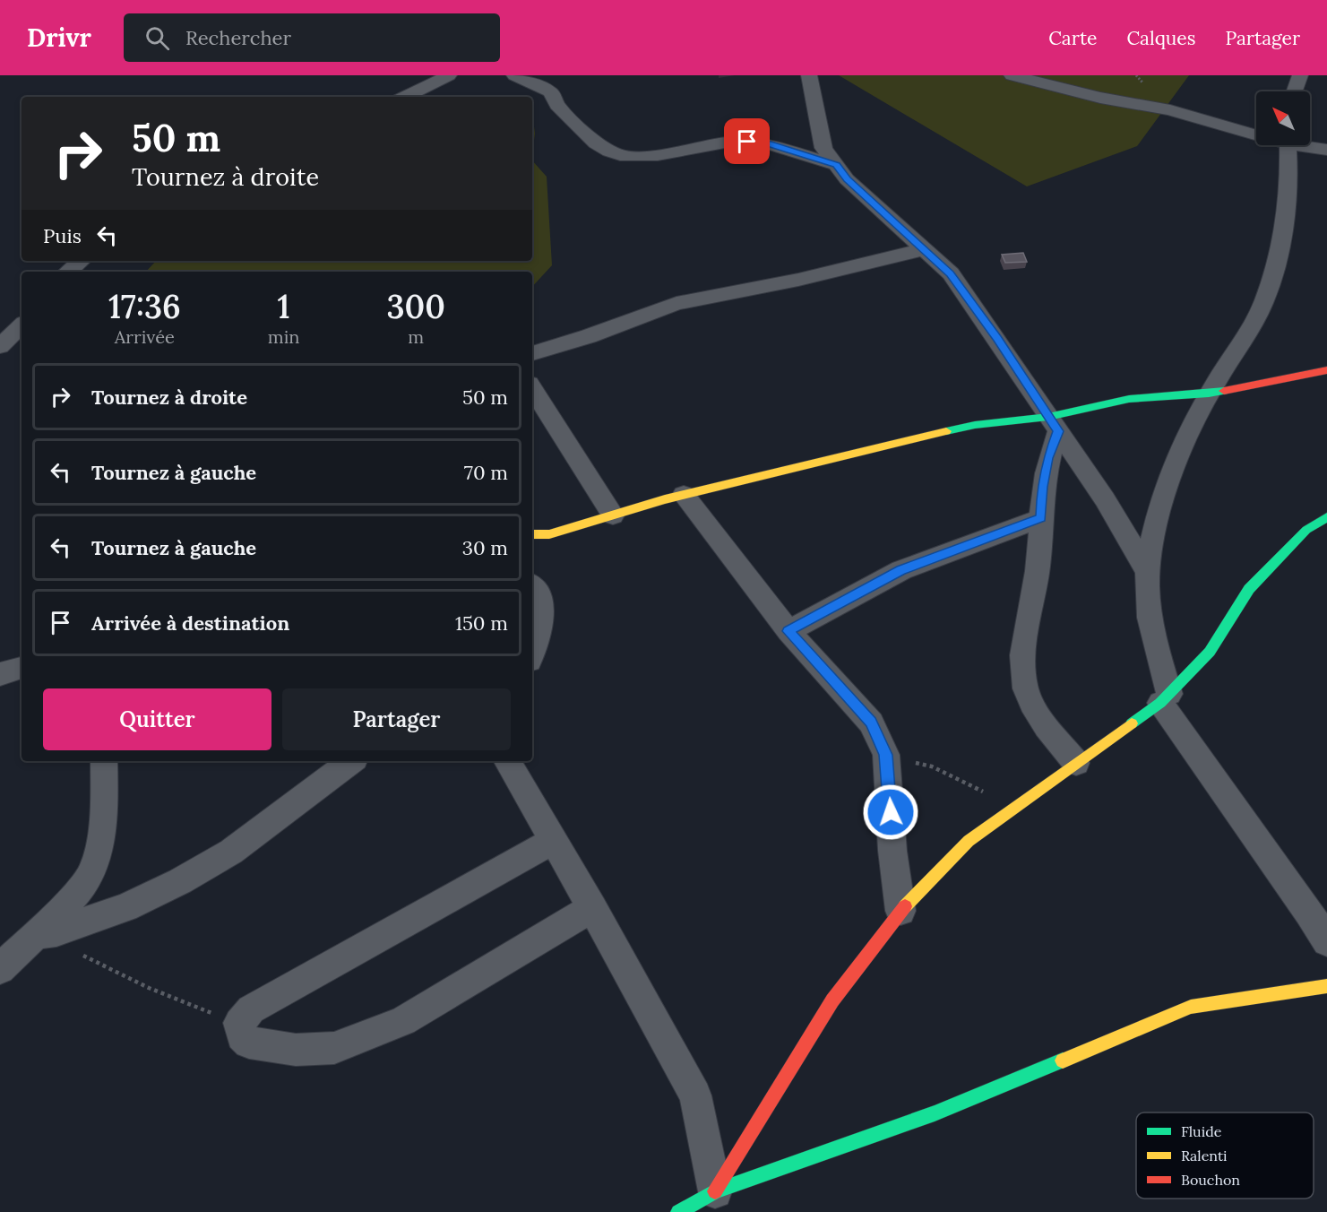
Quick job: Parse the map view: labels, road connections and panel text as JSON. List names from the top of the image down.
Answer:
{
  "legend": ["Fluide", "Ralenti", "Bouchon"],
  "north": "top left",
  "page": {
    "header": "Drivr",
    "search": "Rechercher",
    "nav": ["Carte", "Calques", "Partager"],
    "turn": ["50 m", "Tournez à droite"],
    "then": "Puis",
    "eta": [
      "17:36",
      "Arrivée",
      "1",
      "min",
      "300",
      "m"
    ],
    "list": [
      {
        "name": "Tournez à droite",
        "value": "50 m"
      },
      {
        "name": "Tournez à gauche",
        "value": "70 m"
      },
      {
        "name": "Tournez à gauche",
        "value": "30 m"
      },
      {
        "name": "Arrivée à destination",
        "value": "150 m"
      }
    ],
    "buttons": ["Quitter", "Partager"]
  }
}
